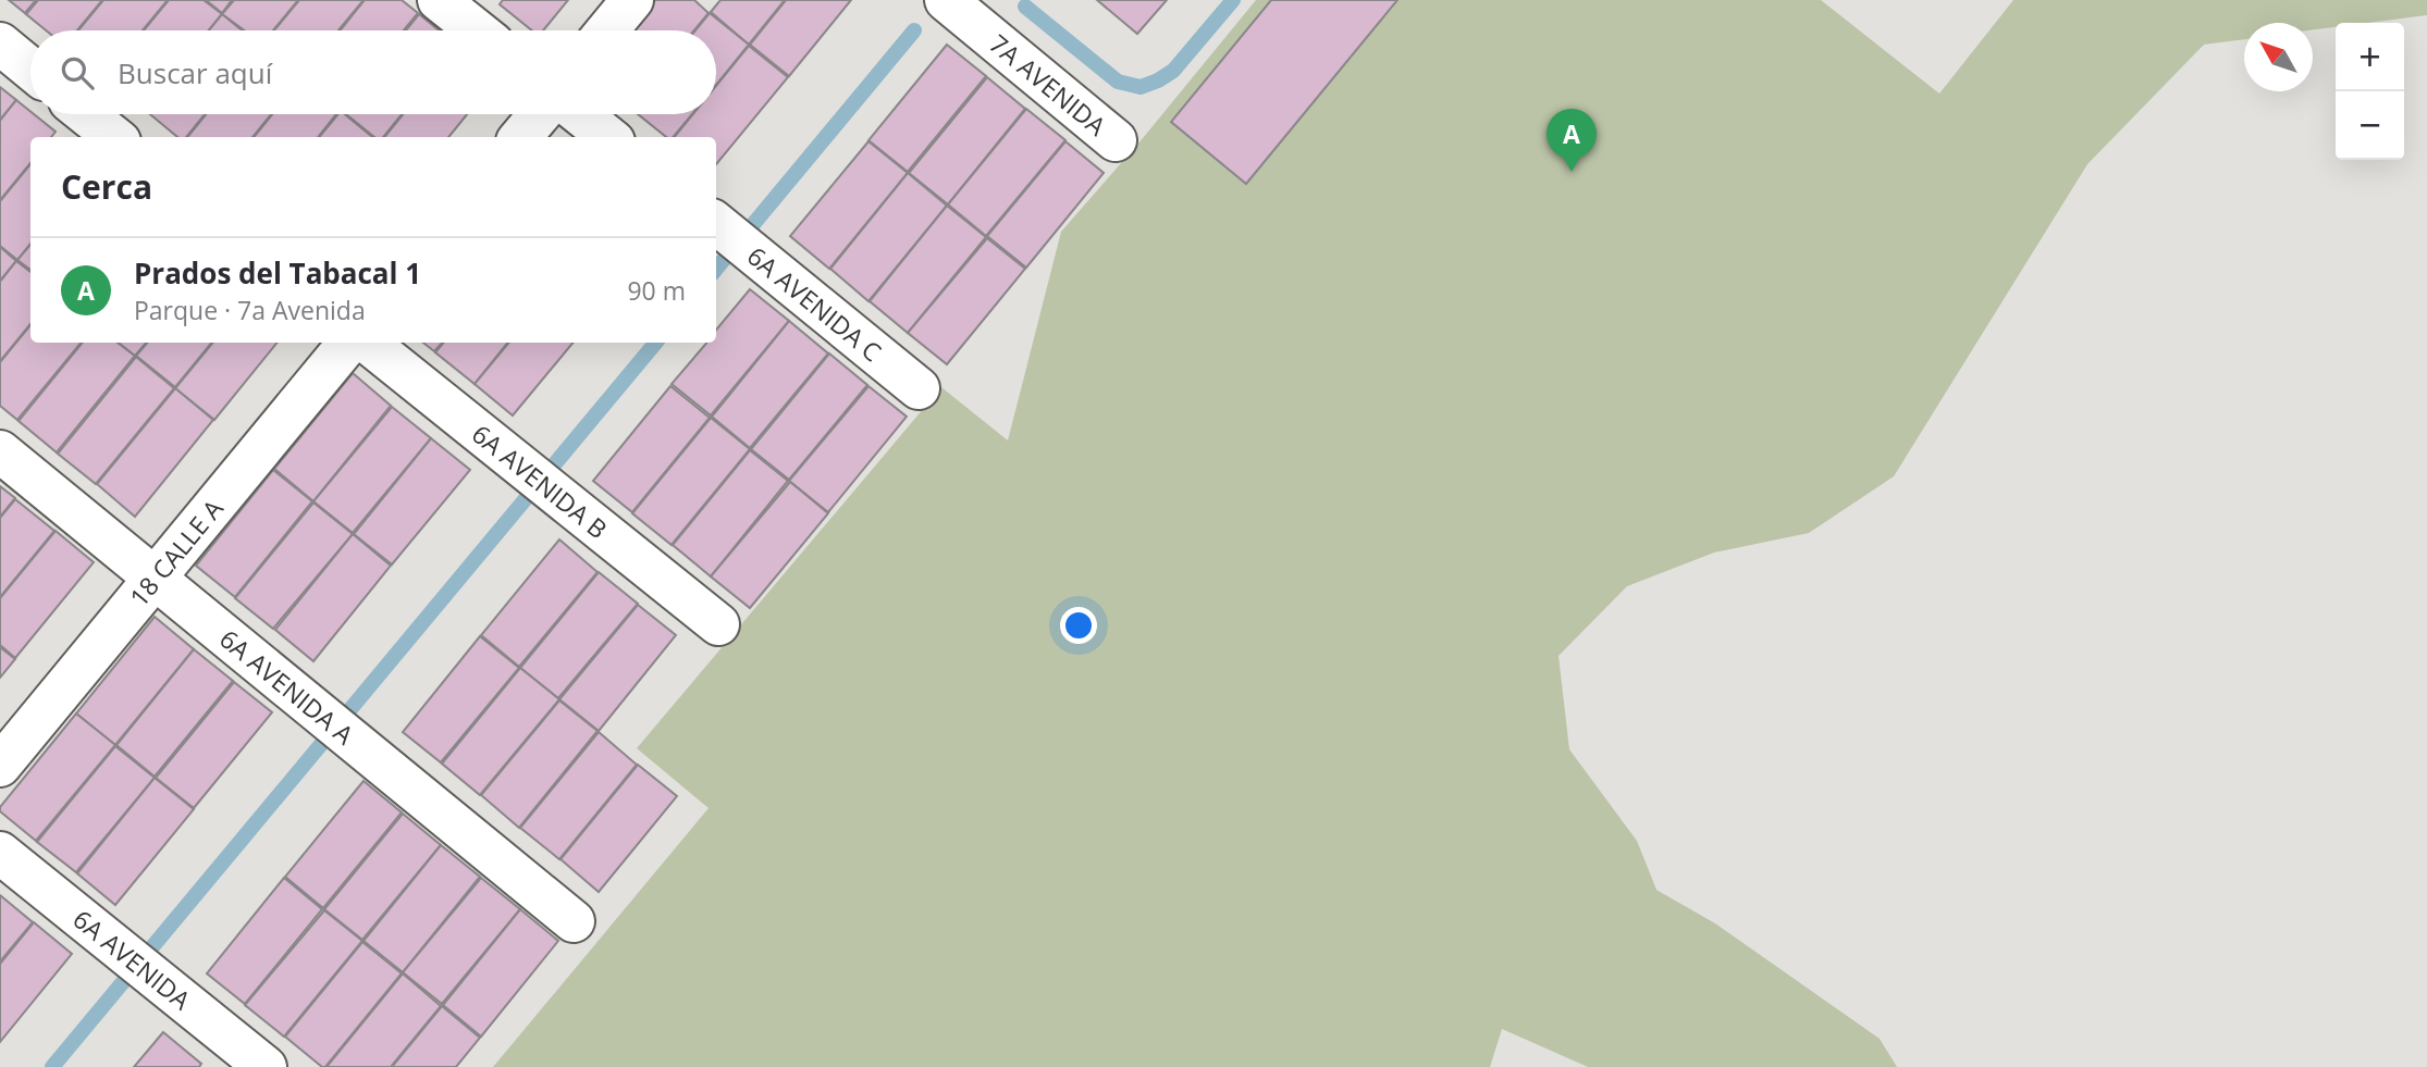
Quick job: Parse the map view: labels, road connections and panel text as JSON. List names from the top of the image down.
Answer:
{
  "streets": {
    "street": [
      "7A AVENIDA",
      "6A AVENIDA C",
      "6A AVENIDA B",
      "18 CALLE A",
      "6A AVENIDA A",
      "6A AVENIDA"
    ]
  },
  "crossings": [
    ["18 CALLE A", "6A AVENIDA A"]
  ],
  "north": "top left",
  "page": {
    "map_buttons": ["+", "−"],
    "search": "Buscar aquí",
    "pins": "A",
    "heading": "Cerca",
    "list": [
      {
        "mark": "A",
        "name": "Prados del Tabacal 1",
        "note": "Parque · 7a Avenida",
        "value": "90 m"
      }
    ]
  }
}
